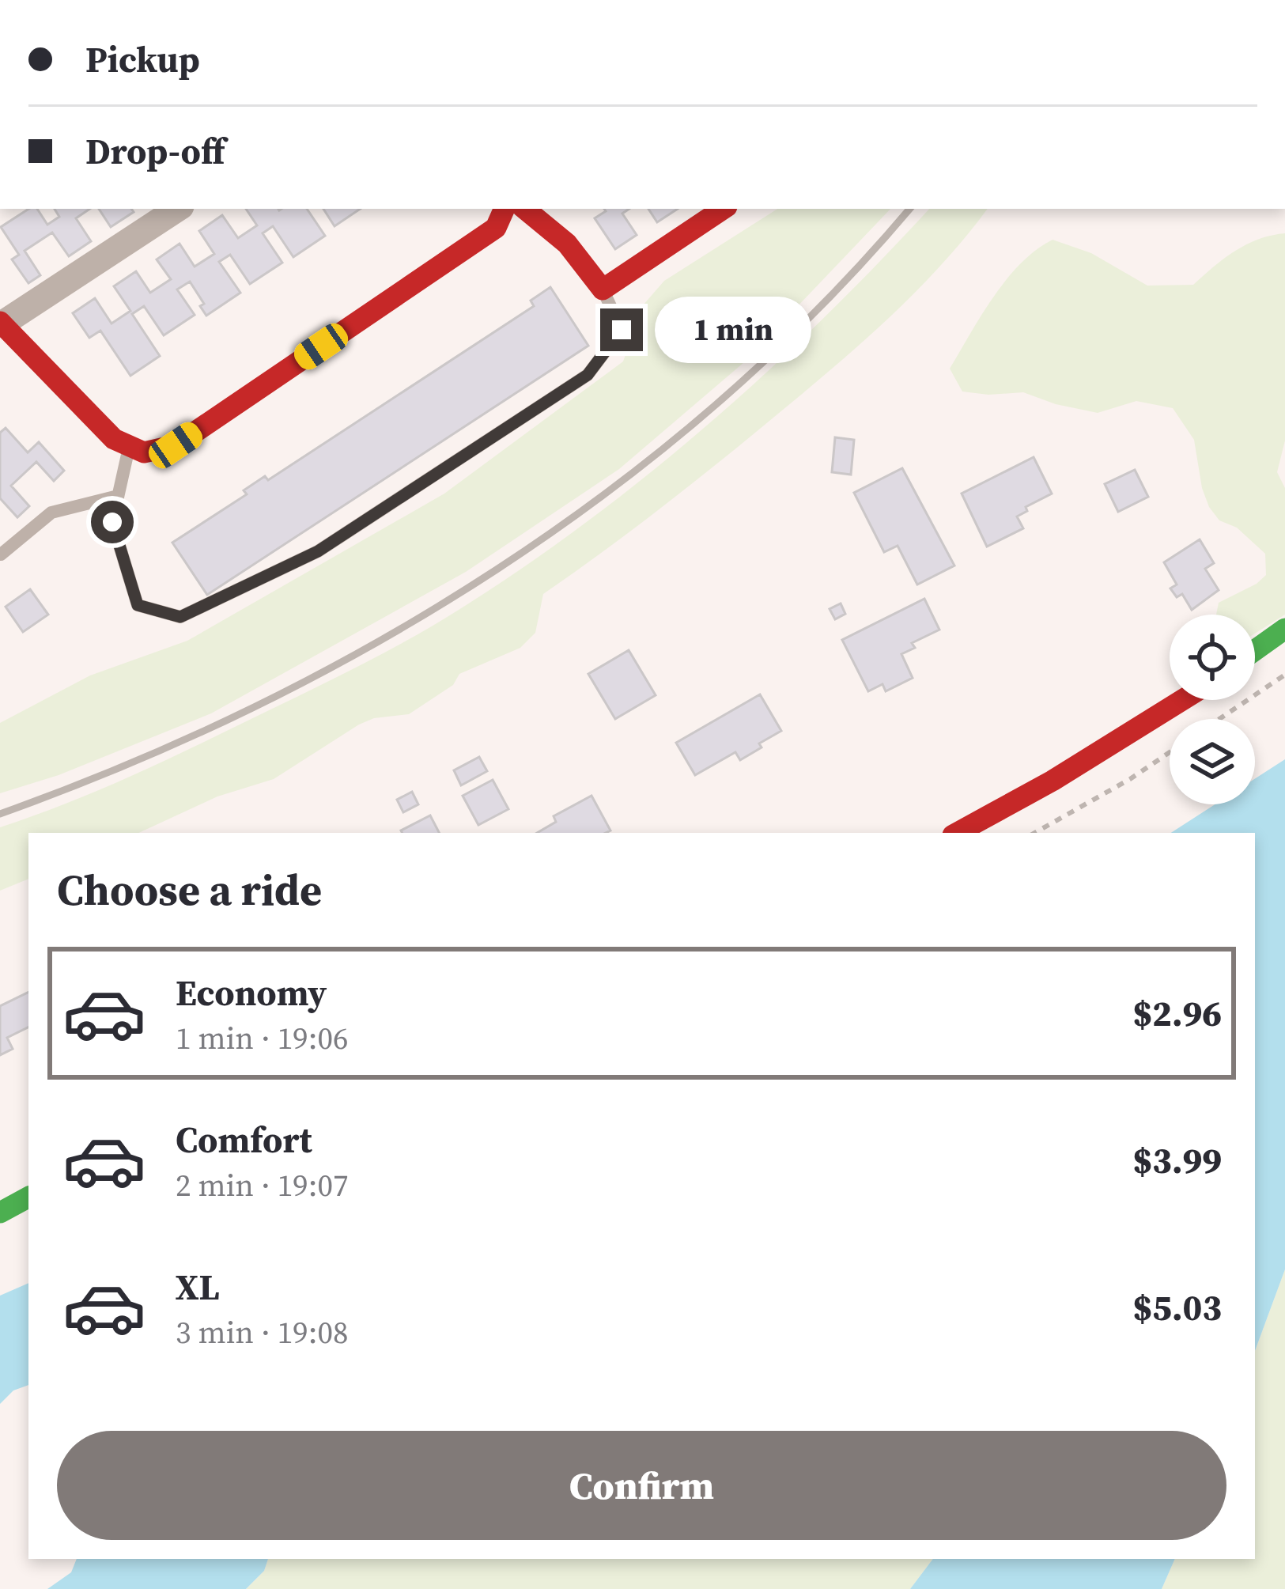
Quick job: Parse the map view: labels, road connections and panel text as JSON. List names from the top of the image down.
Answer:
{
  "page": {
    "banner": ["Pickup", "Drop-off"],
    "bubble": "1 min",
    "heading": "Choose a ride",
    "list": [
      {
        "name": "Economy",
        "note": "1 min · 19:06",
        "value": "$2.96"
      },
      {
        "name": "Comfort",
        "note": "2 min · 19:07",
        "value": "$3.99"
      },
      {
        "name": "XL",
        "note": "3 min · 19:08",
        "value": "$5.03"
      }
    ],
    "buttons": "Confirm"
  }
}
